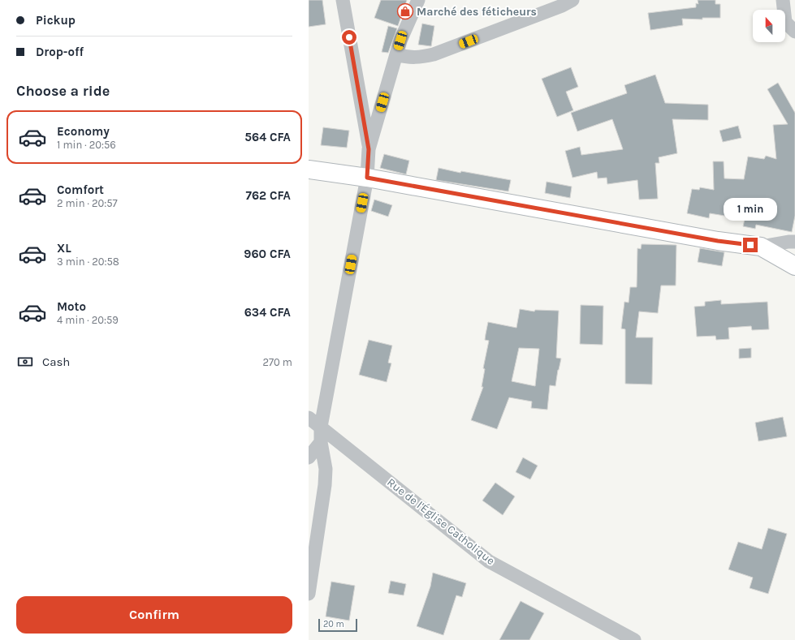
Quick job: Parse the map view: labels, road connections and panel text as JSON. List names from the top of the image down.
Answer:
{
  "streets": {
    "street": ["Rue de l'Église Catholique"]
  },
  "places": {
    "shop": ["Marché des féticheurs"]
  },
  "scale_bar": "20 m",
  "north": "top",
  "page": {
    "banner": ["Pickup", "Drop-off"],
    "heading": "Choose a ride",
    "list": [
      {
        "name": "Economy",
        "note": "1 min · 20:56",
        "value": "564 CFA"
      },
      {
        "name": "Comfort",
        "note": "2 min · 20:57",
        "value": "762 CFA"
      },
      {
        "name": "XL",
        "note": "3 min · 20:58",
        "value": "960 CFA"
      },
      {
        "name": "Moto",
        "note": "4 min · 20:59",
        "value": "634 CFA"
      }
    ],
    "bubble": "1 min",
    "pay": ["Cash", "270 m"],
    "buttons": "Confirm",
    "scale": "20 m"
  }
}
